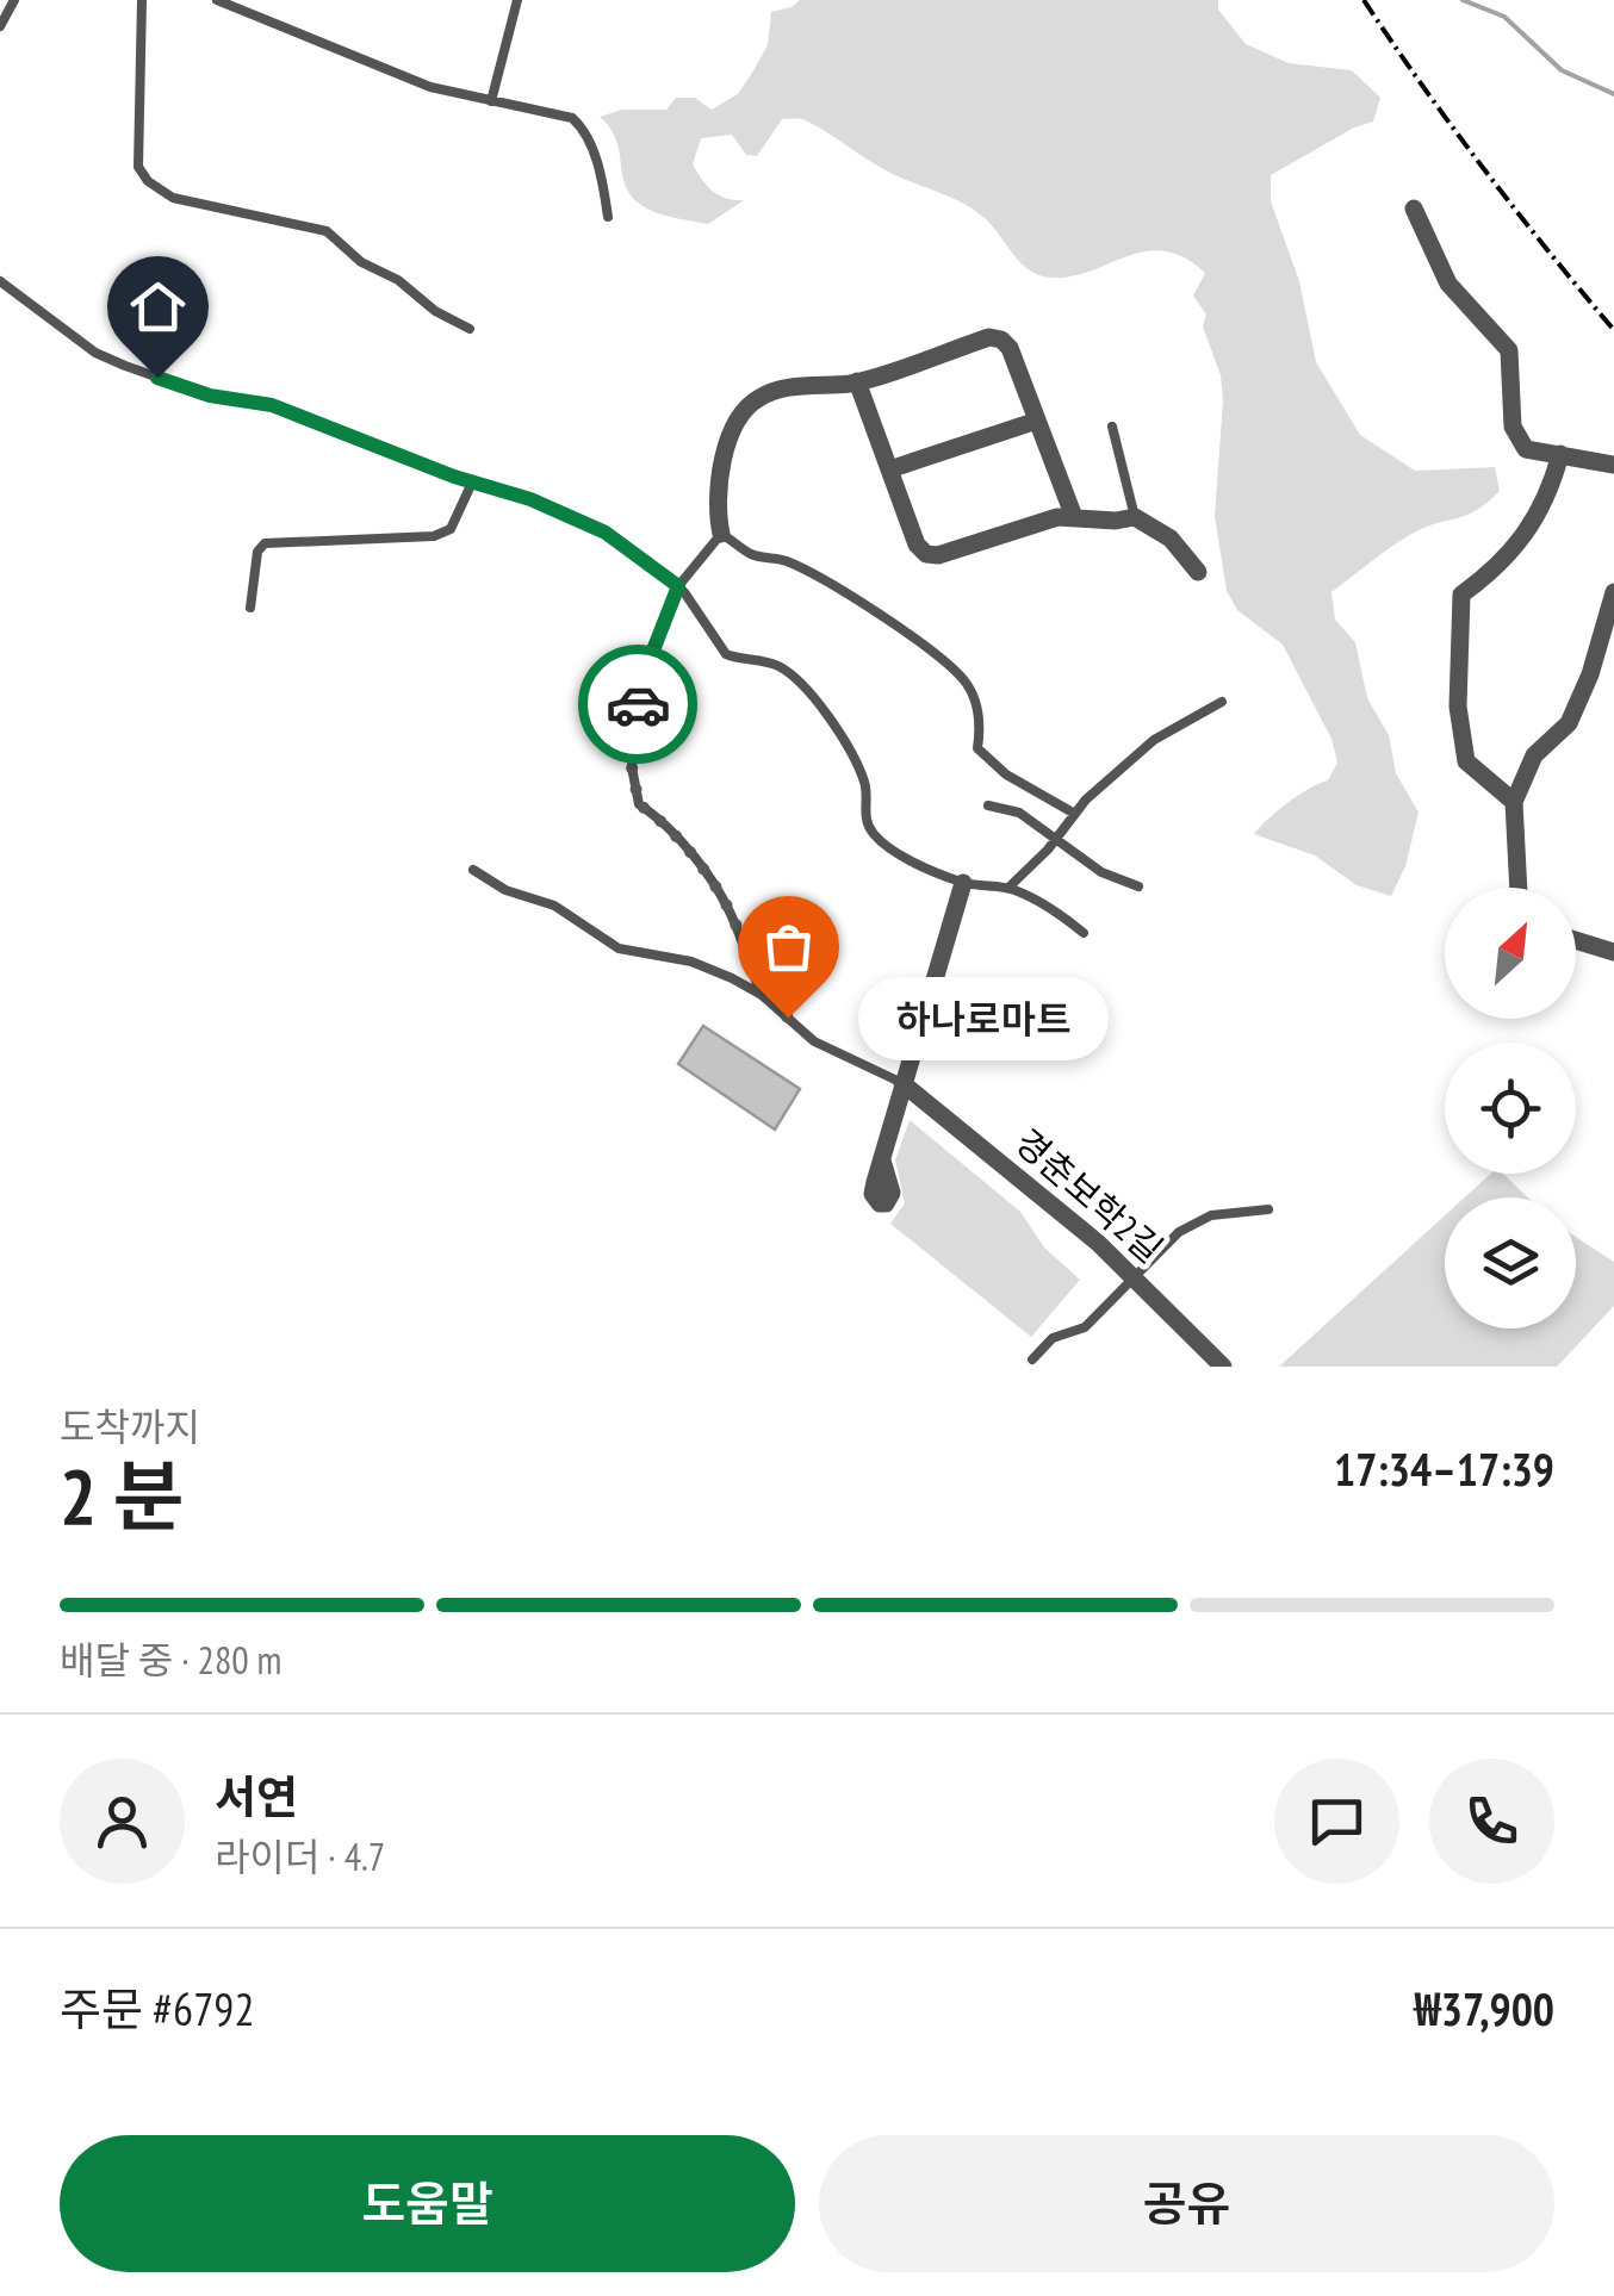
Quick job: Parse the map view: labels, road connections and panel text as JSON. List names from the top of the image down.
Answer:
{
  "streets": {
    "street": ["경춘보학2길"]
  },
  "places": ["하나로마트"],
  "north": "top right",
  "page": {
    "bubble": "하나로마트",
    "heading": ["2 분", "도착까지", "17:34–17:39"],
    "panel": [
      "서연",
      "라이더 · 4.7",
      "주문 #6792",
      "₩37,900"
    ],
    "bar": "배달 중 · 280 m",
    "buttons": ["도움말", "공유"]
  }
}
